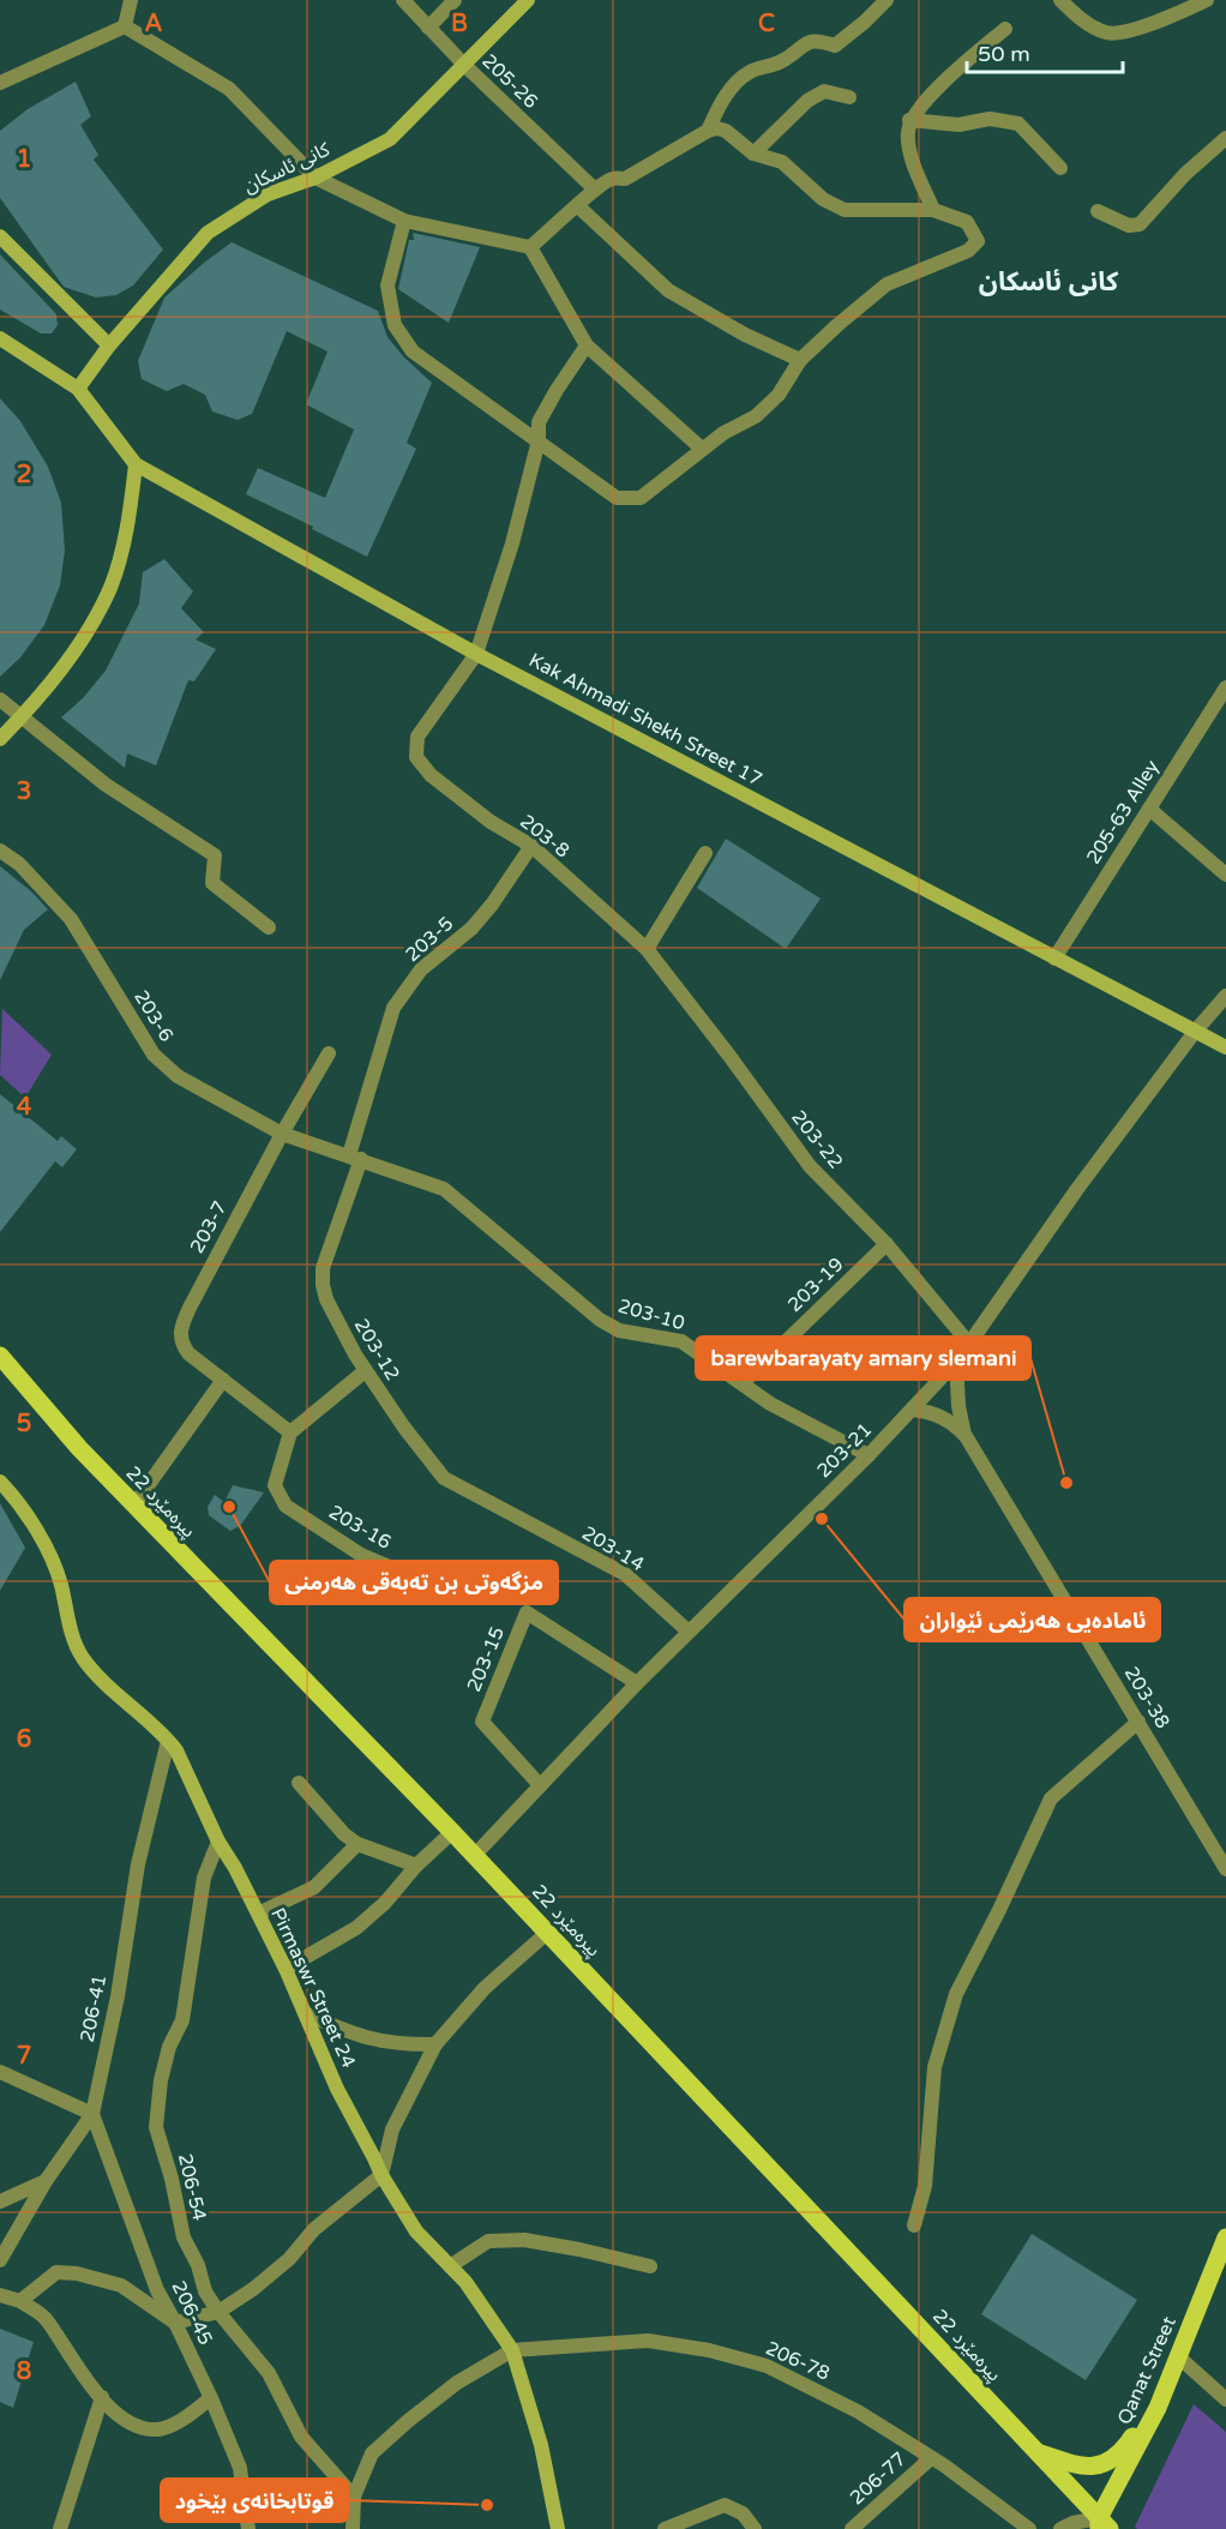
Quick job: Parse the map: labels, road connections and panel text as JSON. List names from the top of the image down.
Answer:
{
  "streets": {
    "main road": ["22 پیرەمێرد", "Qanat Street"],
    "street": [
      "205-26",
      "کانی ئاسکان",
      "Kak Ahmadi Shekh Street 17",
      "205-63 Alley",
      "203-8",
      "203-5",
      "203-6",
      "203-22",
      "203-7",
      "203-19",
      "203-10",
      "203-12",
      "203-21",
      "203-16",
      "203-14",
      "203-15",
      "203-38",
      "Pirmaswr Street 24",
      "206-41",
      "206-54",
      "206-45",
      "206-78",
      "206-77"
    ]
  },
  "crossings": [
    ["205-26", "کانی ئاسکان"],
    ["کانی ئاسکان", "Kak Ahmadi Shekh Street 17"],
    ["Kak Ahmadi Shekh Street 17", "205-63 Alley"],
    ["Kak Ahmadi Shekh Street 17", "203-8"],
    ["Kak Ahmadi Shekh Street 17", "203-21"],
    ["203-8", "203-5"],
    ["203-8", "203-22"],
    ["203-5", "203-6"],
    ["203-5", "203-10"],
    ["203-5", "203-12"],
    ["203-6", "203-7"],
    ["203-6", "203-10"],
    ["203-6", "203-12"],
    ["203-22", "203-19"],
    ["203-22", "203-21"],
    ["203-19", "203-10"],
    ["203-10", "203-12"],
    ["203-10", "203-21"],
    ["203-12", "203-14"],
    ["203-21", "22 پیرەمێرد"],
    ["203-21", "203-14"],
    ["203-21", "203-15"],
    ["203-21", "203-38"],
    ["22 پیرەمێرد", "Qanat Street"],
    ["Pirmaswr Street 24", "206-41"],
    ["Pirmaswr Street 24", "206-54"],
    ["Pirmaswr Street 24", "206-78"],
    ["206-41", "206-45"],
    ["206-78", "206-77"]
  ],
  "districts": ["کانی ئاسکان"],
  "places": [
    "barewbarayaty amary slemani",
    "مزگەوتی بن تەبەقی هەرمنی",
    "ئامادەیی ھەرێمی ئێواران",
    "قوتابخانەی بێخود"
  ],
  "scale_bar": "50 m",
  "grid": {
    "columns": ["A", "B", "C"],
    "rows": [
      "1",
      "2",
      "3",
      "4",
      "5",
      "6",
      "7",
      "8"
    ]
  }
}
